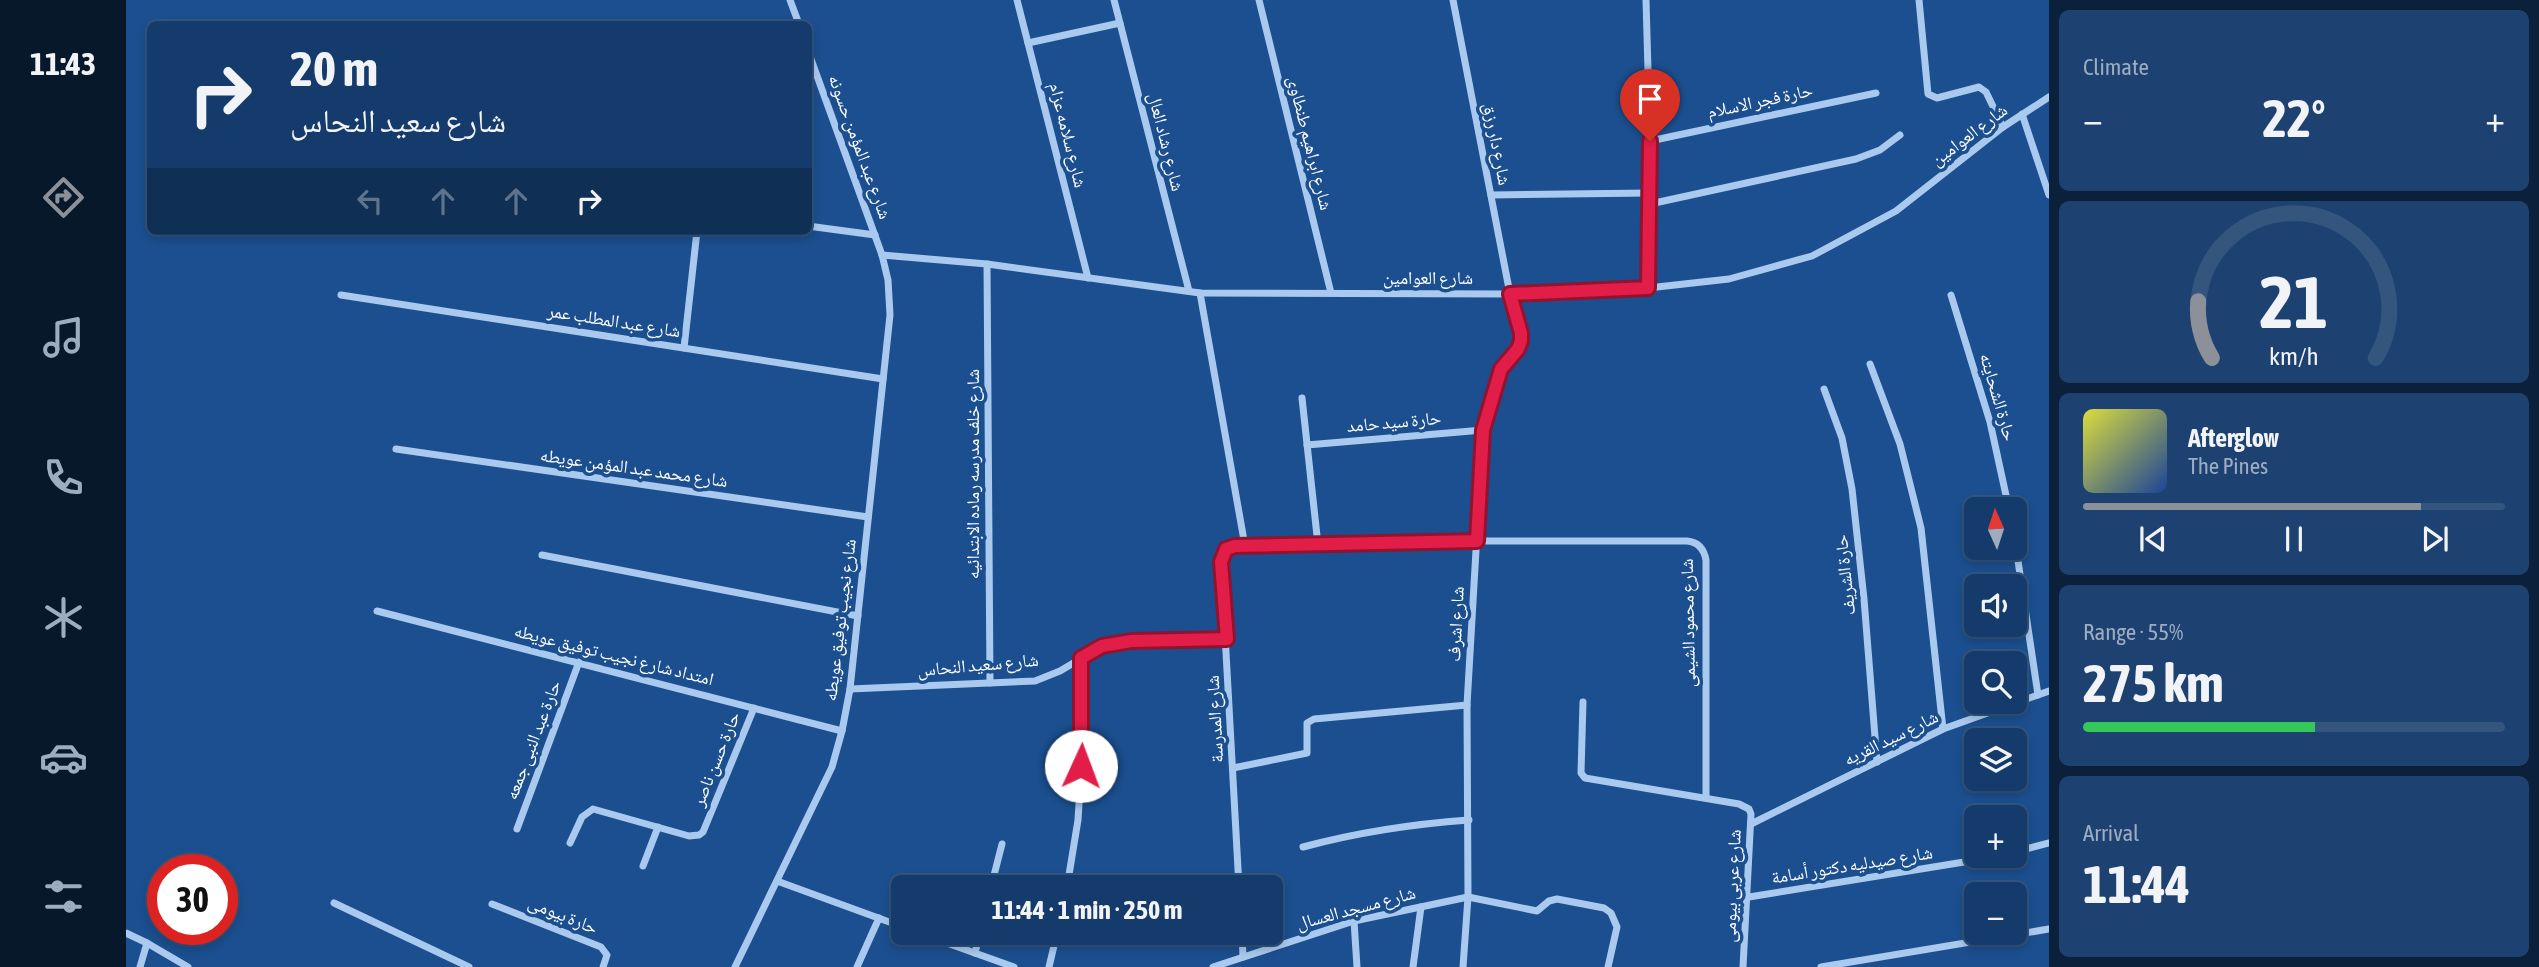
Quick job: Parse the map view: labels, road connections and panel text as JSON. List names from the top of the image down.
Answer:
{
  "streets": {
    "street": [
      "حارة فجر الاسلام",
      "شارع سلامه عزام",
      "شارع العوامين",
      "شارع رشاد العال",
      "شارع ابراهيم طنطاوى",
      "شارع دار رزق",
      "شارع عبد المؤمن حسونه",
      "شارع عبد المطلب عمر",
      "حارة الشحايته",
      "حارة سيد حامد",
      "شارع محمد عبد المؤمن عويطه",
      "شارع خلف مدرسه رماده الابتدائيه",
      "حارة الشريف",
      "شارع نجيب توفيق عويطه",
      "شارع محمود الشيمى",
      "شارع اشرف",
      "امتداد شارع نجيب توفيق عويطه",
      "شارع سعيد النحاس",
      "شارع المدرسة",
      "شارع سيد القريه",
      "حارة عبد النبى جمعه",
      "حارة حسن ناصر",
      "شارع صيدليه دكتور أسامة",
      "شارع عربى بيومى",
      "شارع مسجد العسال",
      "حارة بيومى"
    ]
  },
  "crossings": [
    ["شارع سلامه عزام", "شارع العوامين"],
    ["شارع العوامين", "شارع رشاد العال"],
    ["شارع العوامين", "شارع ابراهيم طنطاوى"],
    ["شارع العوامين", "شارع دار رزق"],
    ["شارع العوامين", "شارع عبد المؤمن حسونه"],
    ["شارع العوامين", "شارع خلف مدرسه رماده الابتدائيه"],
    ["شارع العوامين", "شارع نجيب توفيق عويطه"],
    ["شارع العوامين", "شارع اشرف"],
    ["شارع دار رزق", "شارع اشرف"],
    ["شارع عبد المؤمن حسونه", "شارع نجيب توفيق عويطه"],
    ["شارع عبد المطلب عمر", "شارع نجيب توفيق عويطه"],
    ["حارة سيد حامد", "شارع اشرف"],
    ["شارع محمد عبد المؤمن عويطه", "شارع نجيب توفيق عويطه"],
    ["شارع خلف مدرسه رماده الابتدائيه", "شارع سعيد النحاس"],
    ["حارة الشريف", "شارع سيد القريه"],
    ["شارع نجيب توفيق عويطه", "امتداد شارع نجيب توفيق عويطه"],
    ["شارع نجيب توفيق عويطه", "شارع سعيد النحاس"],
    ["شارع محمود الشيمى", "شارع اشرف"],
    ["شارع محمود الشيمى", "شارع عربى بيومى"],
    ["شارع اشرف", "شارع مسجد العسال"],
    ["امتداد شارع نجيب توفيق عويطه", "حارة عبد النبى جمعه"],
    ["امتداد شارع نجيب توفيق عويطه", "حارة حسن ناصر"],
    ["شارع سعيد النحاس", "شارع المدرسة"],
    ["شارع سيد القريه", "شارع عربى بيومى"],
    ["شارع صيدليه دكتور أسامة", "شارع عربى بيومى"]
  ],
  "north": "top",
  "page": {
    "tabs": "11:43",
    "tile": [
      "Climate",
      ["Range · 55%", "275 km"],
      ["Arrival", "11:44"]
    ],
    "turn": ["20 m", "شارع سعيد النحاس"],
    "heat": ["−", "22°", "+"],
    "song": ["Afterglow", "The Pines"],
    "map_buttons": ["+", "−"],
    "limit": "30",
    "trip": "11:44 · 1 min · 250 m",
    "gauge": ["21", "km/h"]
  }
}
